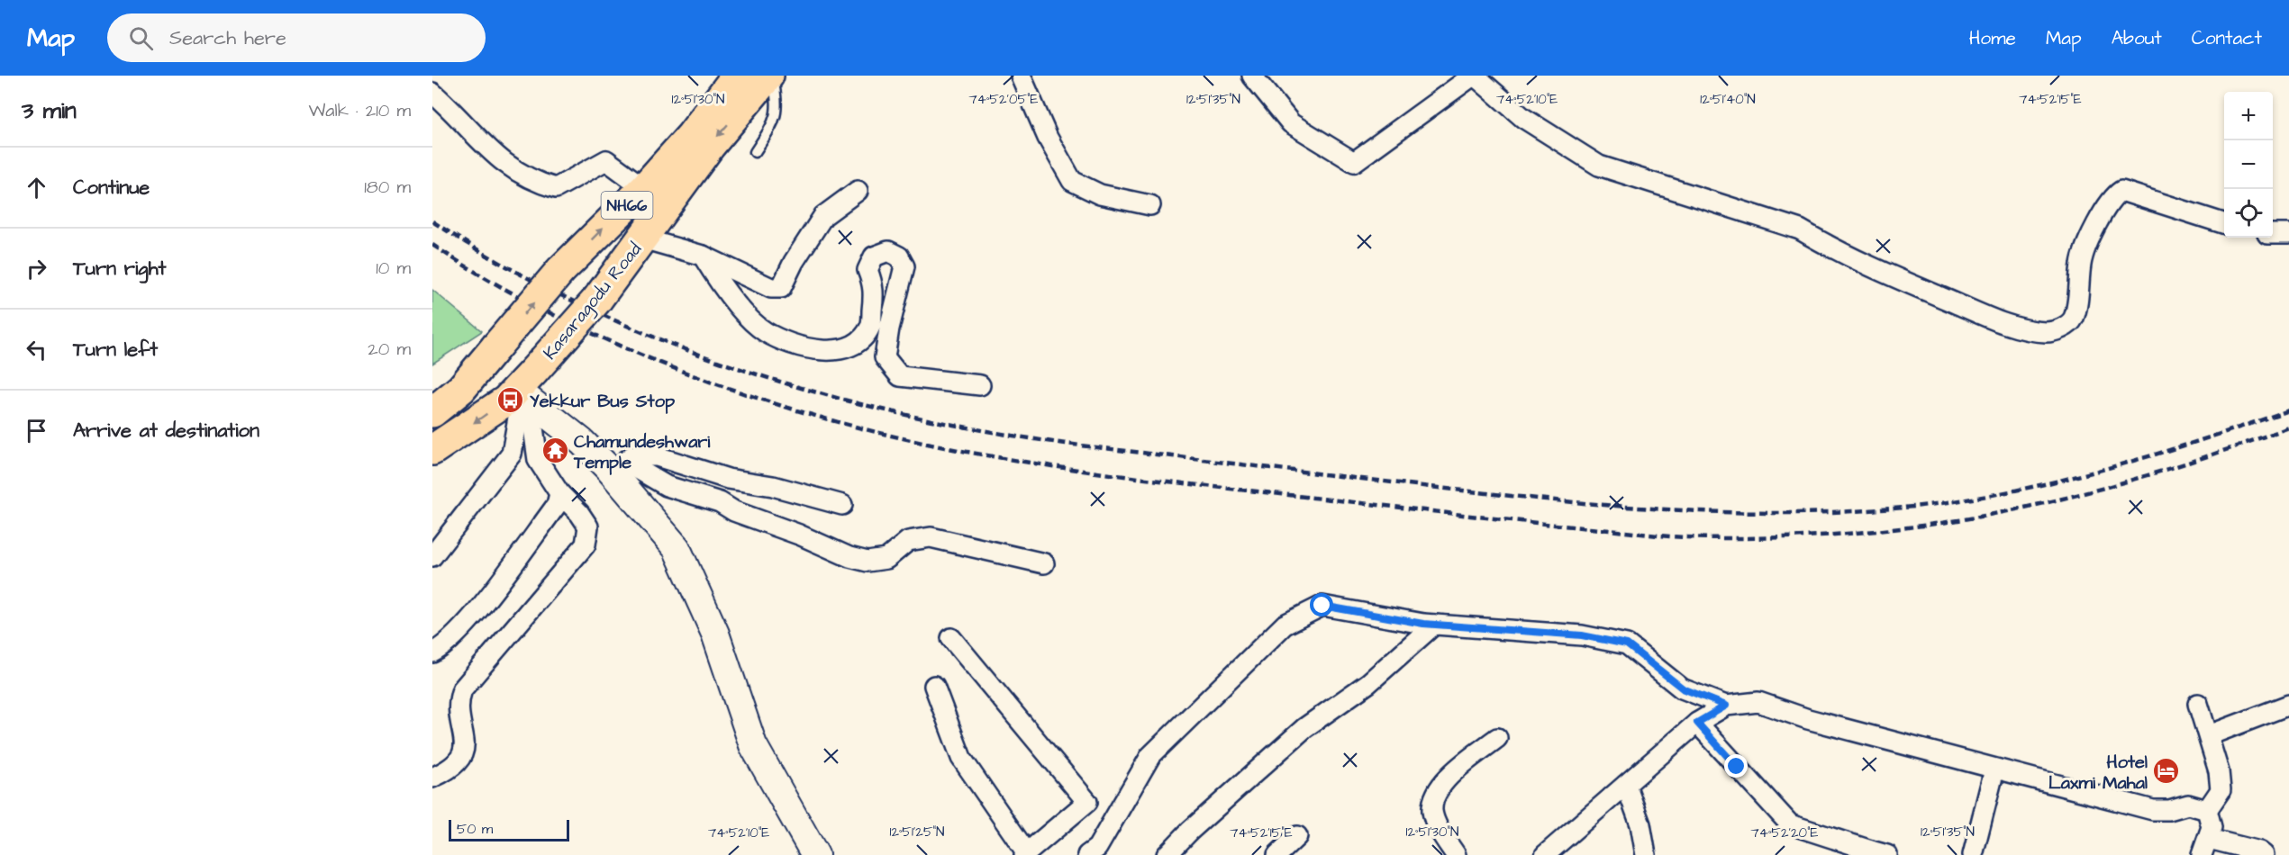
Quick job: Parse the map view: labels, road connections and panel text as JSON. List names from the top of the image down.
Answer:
{
  "streets": {
    "highway": ["NH66", "Kasaragodu Road"]
  },
  "crossings": [
    ["NH66", "Kasaragodu Road"]
  ],
  "places": {
    "bus stop": ["Yekkur Bus Stop"],
    "temple": ["Chamundeshwari Temple"],
    "hotel": ["Hotel Laxmi Mahal"]
  },
  "scale_bar": "50 m",
  "page": {
    "header": "Map",
    "search": "Search here",
    "nav": [
      "Home",
      "Map",
      "About",
      "Contact"
    ],
    "heading": ["3 min", "Walk · 210 m"],
    "map_buttons": ["+", "−"],
    "list": [
      ["Continue", "180 m"],
      ["Turn right", "10 m"],
      ["Turn left", "20 m"],
      "Arrive at destination"
    ],
    "scale": "50 m"
  },
  "coordinates": [
    "74°52'05\"E",
    "74°52'10\"E",
    "74°52'15\"E",
    "12°51'30\"N",
    "12°51'35\"N",
    "12°51'40\"N",
    "12°51'25\"N",
    "74°52'20\"E"
  ]
}
